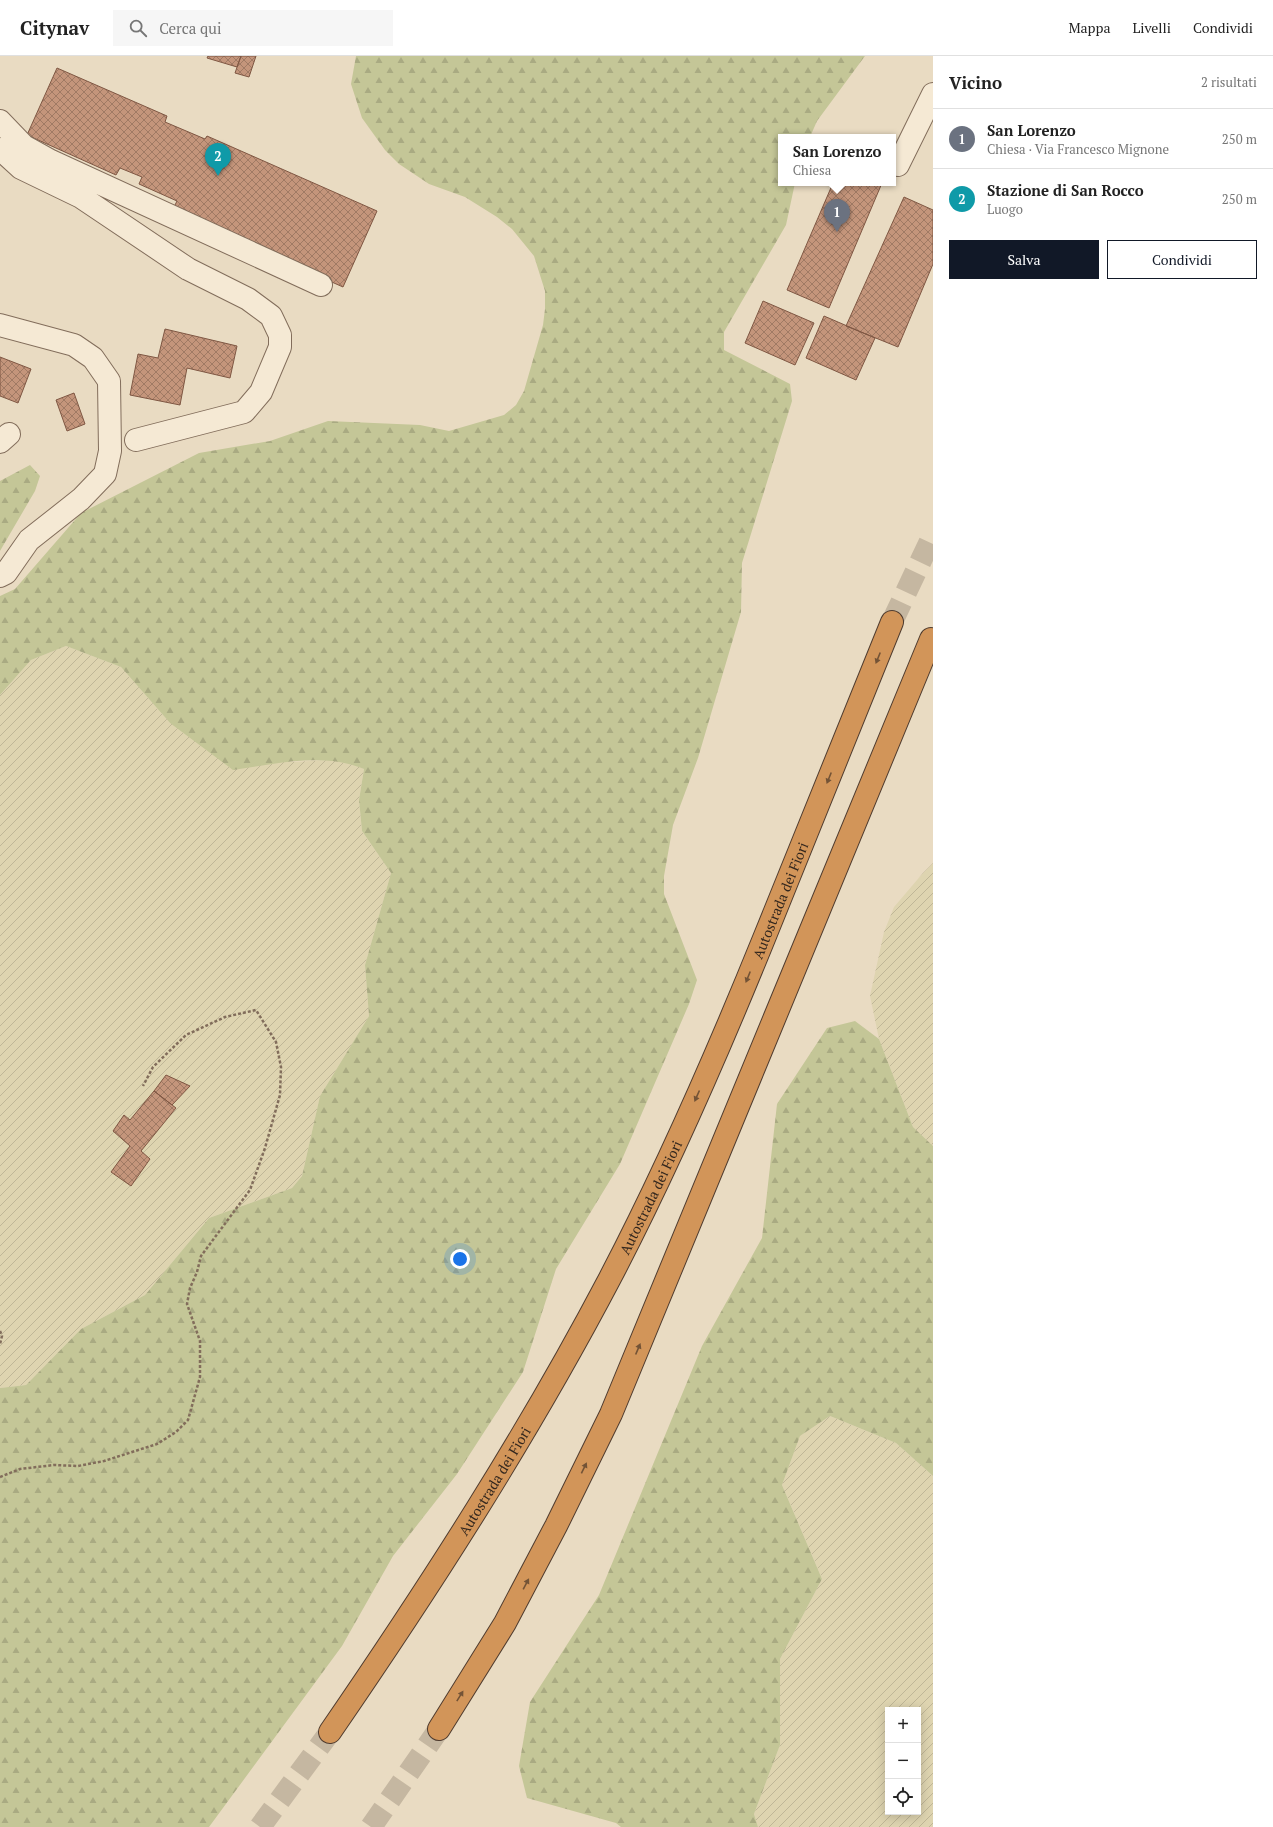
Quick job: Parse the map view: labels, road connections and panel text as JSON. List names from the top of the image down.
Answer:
{
  "streets": {
    "highway": ["Autostrada dei Fiori"]
  },
  "page": {
    "header": "Citynav",
    "search": "Cerca qui",
    "nav": ["Mappa", "Livelli", "Condividi"],
    "heading": ["Vicino", "2 risultati"],
    "list": [
      {
        "mark": "1",
        "name": "San Lorenzo",
        "note": "Chiesa · Via Francesco Mignone",
        "value": "250 m"
      },
      {
        "mark": "2",
        "name": "Stazione di San Rocco",
        "note": "Luogo",
        "value": "250 m"
      }
    ],
    "popup": ["San Lorenzo", "Chiesa"],
    "pins": ["2", "1"],
    "buttons": ["Salva", "Condividi"],
    "map_buttons": ["+", "−"]
  }
}
